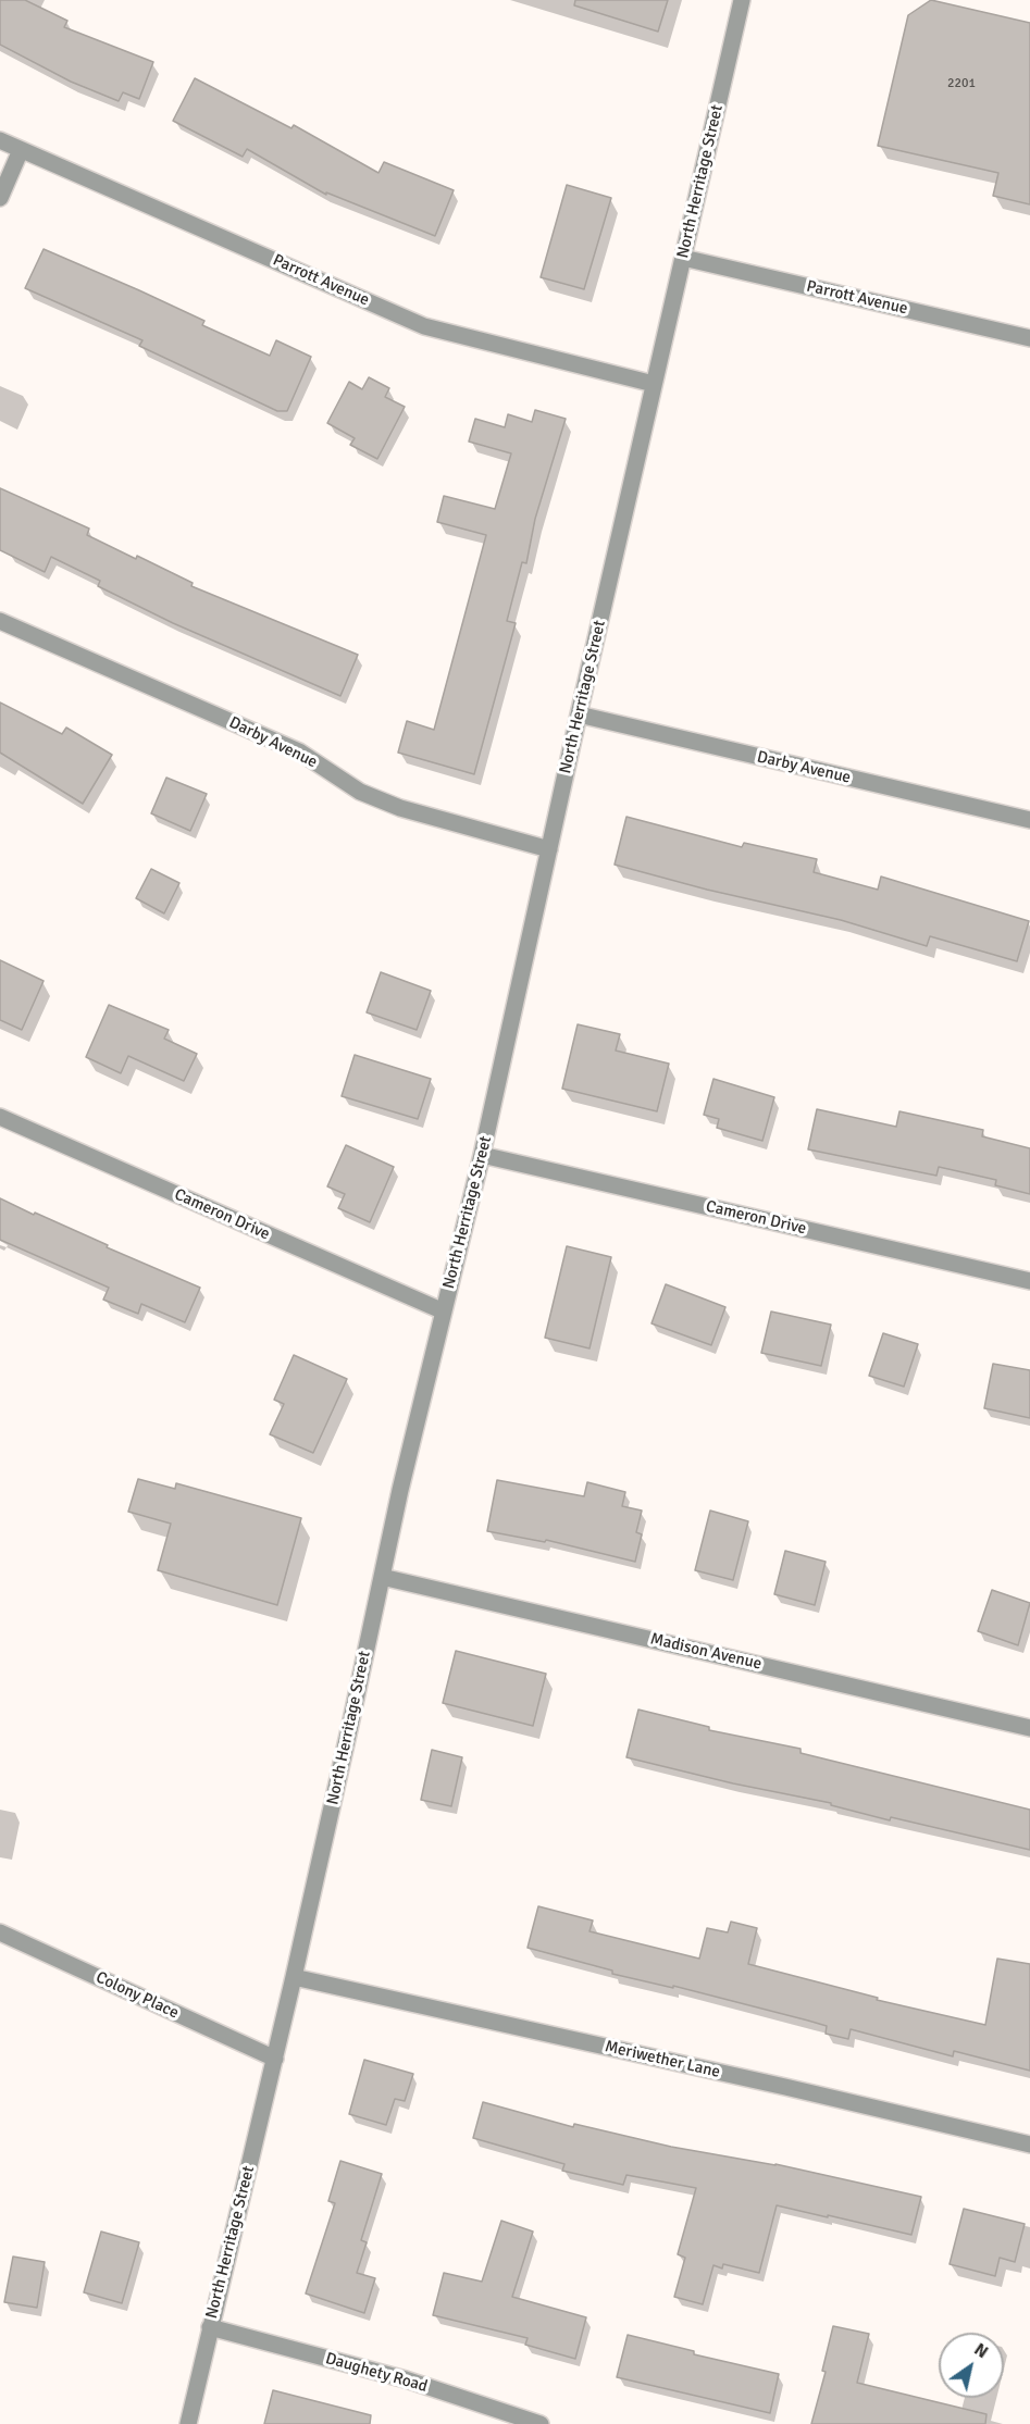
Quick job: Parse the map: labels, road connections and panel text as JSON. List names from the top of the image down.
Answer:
{
  "streets": {
    "street": [
      "North Herritage Street",
      "Parrott Avenue",
      "Darby Avenue",
      "Cameron Drive",
      "Madison Avenue",
      "Colony Place",
      "Meriwether Lane",
      "Daughety Road"
    ]
  },
  "crossings": [
    ["North Herritage Street", "Parrott Avenue"],
    ["North Herritage Street", "Darby Avenue"],
    ["North Herritage Street", "Cameron Drive"],
    ["North Herritage Street", "Madison Avenue"],
    ["North Herritage Street", "Colony Place"],
    ["North Herritage Street", "Meriwether Lane"],
    ["North Herritage Street", "Daughety Road"]
  ],
  "house_numbers": ["2201"],
  "north": "top right"
}
